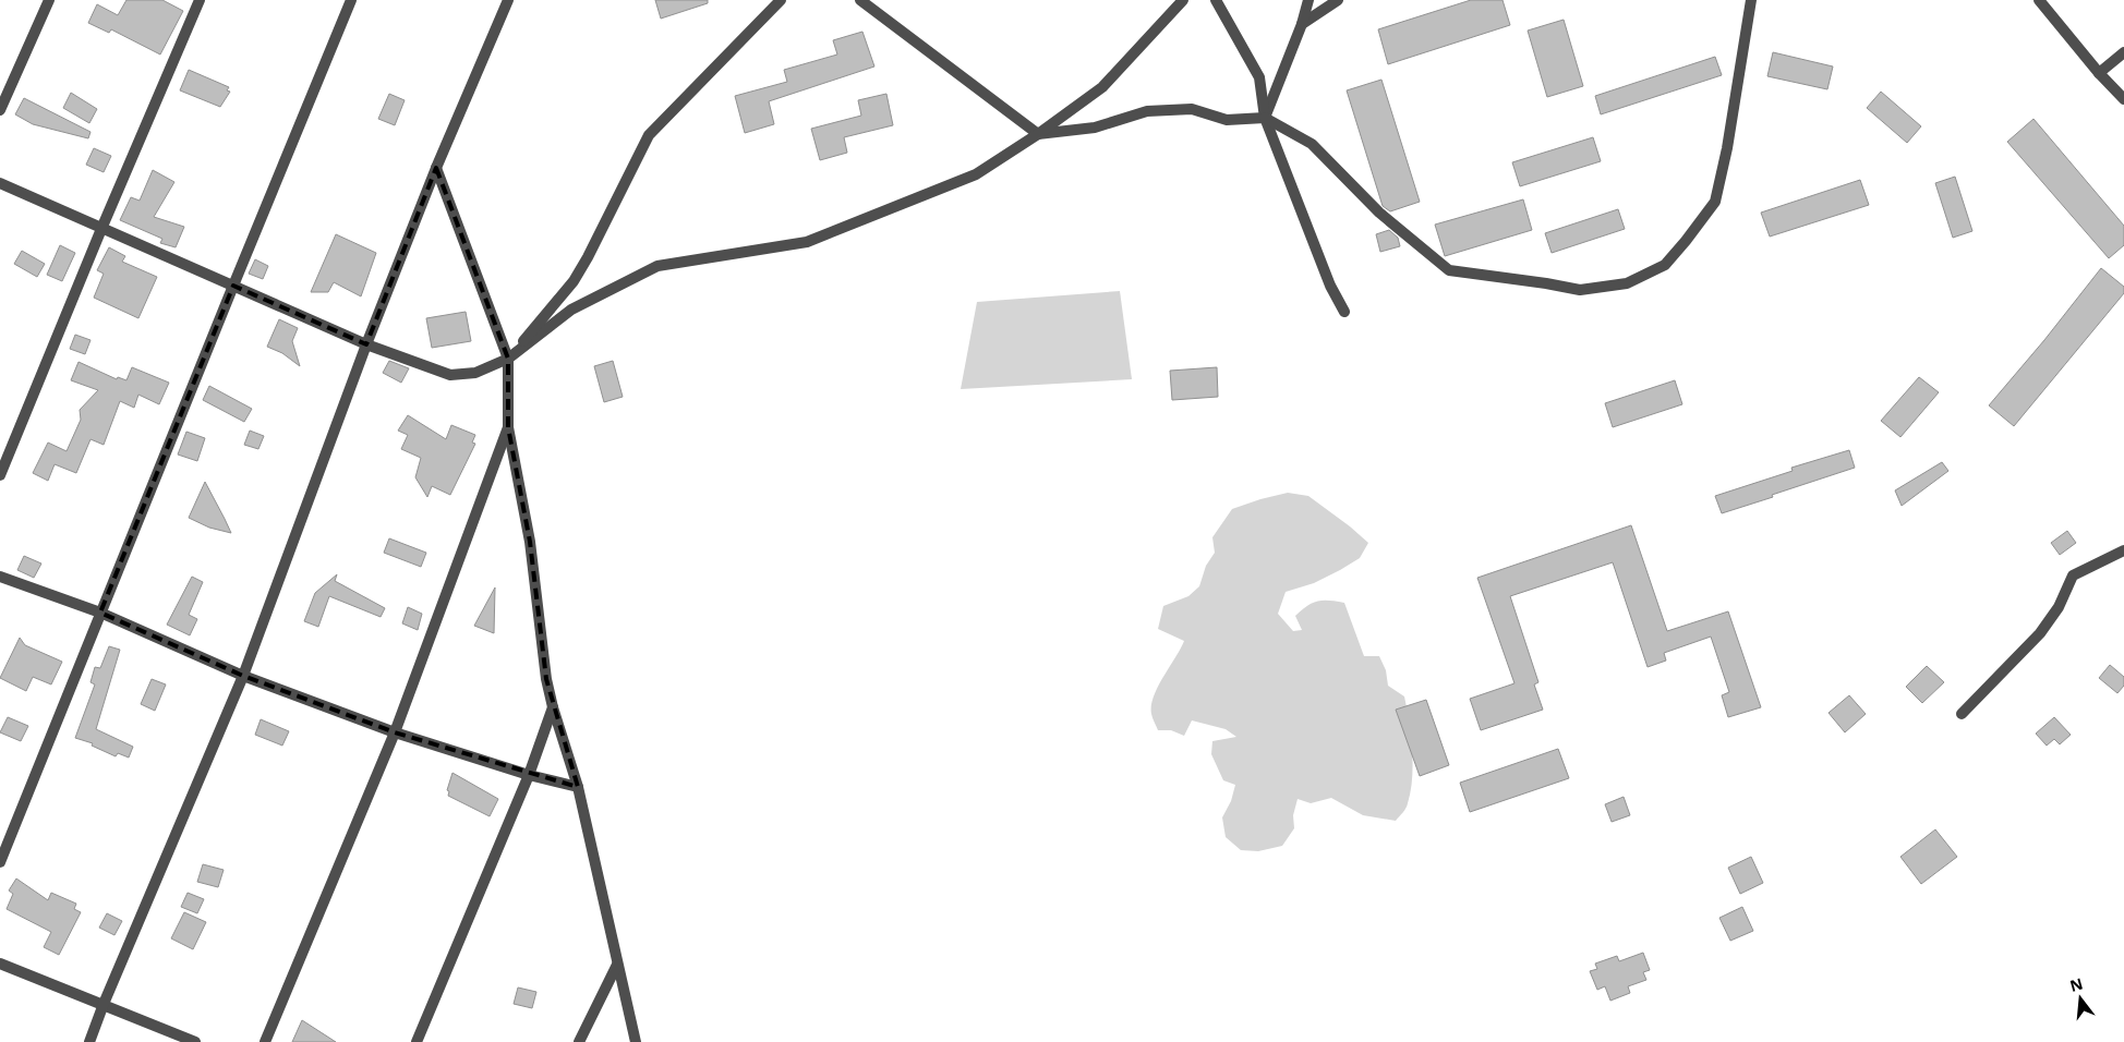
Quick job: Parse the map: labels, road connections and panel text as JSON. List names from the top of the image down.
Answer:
{
  "north": "top"
}
